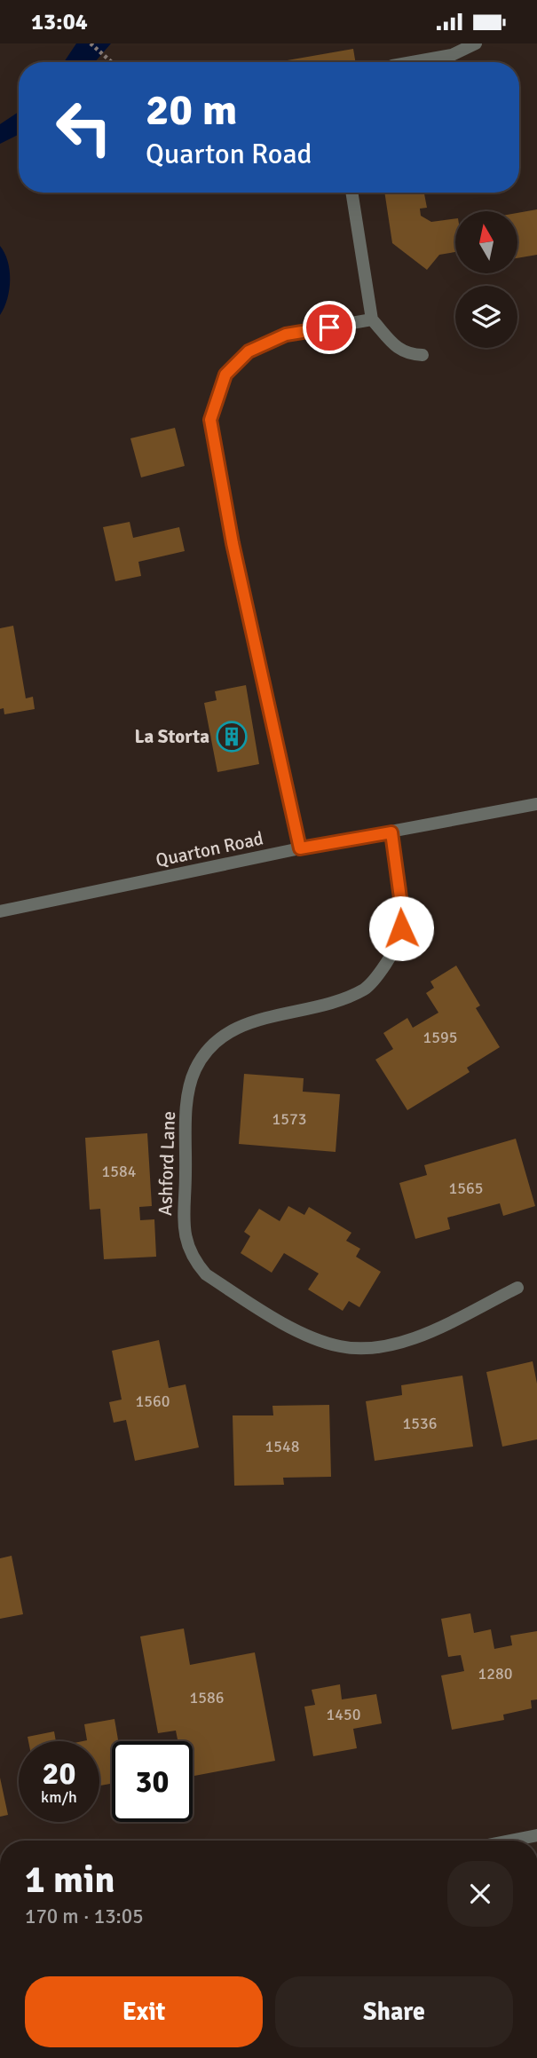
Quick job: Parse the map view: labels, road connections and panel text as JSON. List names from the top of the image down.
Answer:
{
  "streets": {
    "street": ["Quarton Road", "Ashford Lane"]
  },
  "crossings": [
    ["Quarton Road", "Ashford Lane"]
  ],
  "places": {
    "building": ["La Storta"]
  },
  "house_numbers": [
    "1595",
    "1573",
    "1584",
    "1565",
    "1560",
    "1536",
    "1548",
    "1280",
    "1586",
    "1450"
  ],
  "north": "top",
  "page": {
    "status": "13:04",
    "turn": ["20 m", "Quarton Road"],
    "speed": "20 km/h",
    "limit": "30",
    "heading": ["1 min", "170 m · 13:05"],
    "buttons": ["Exit", "Share"]
  }
}
